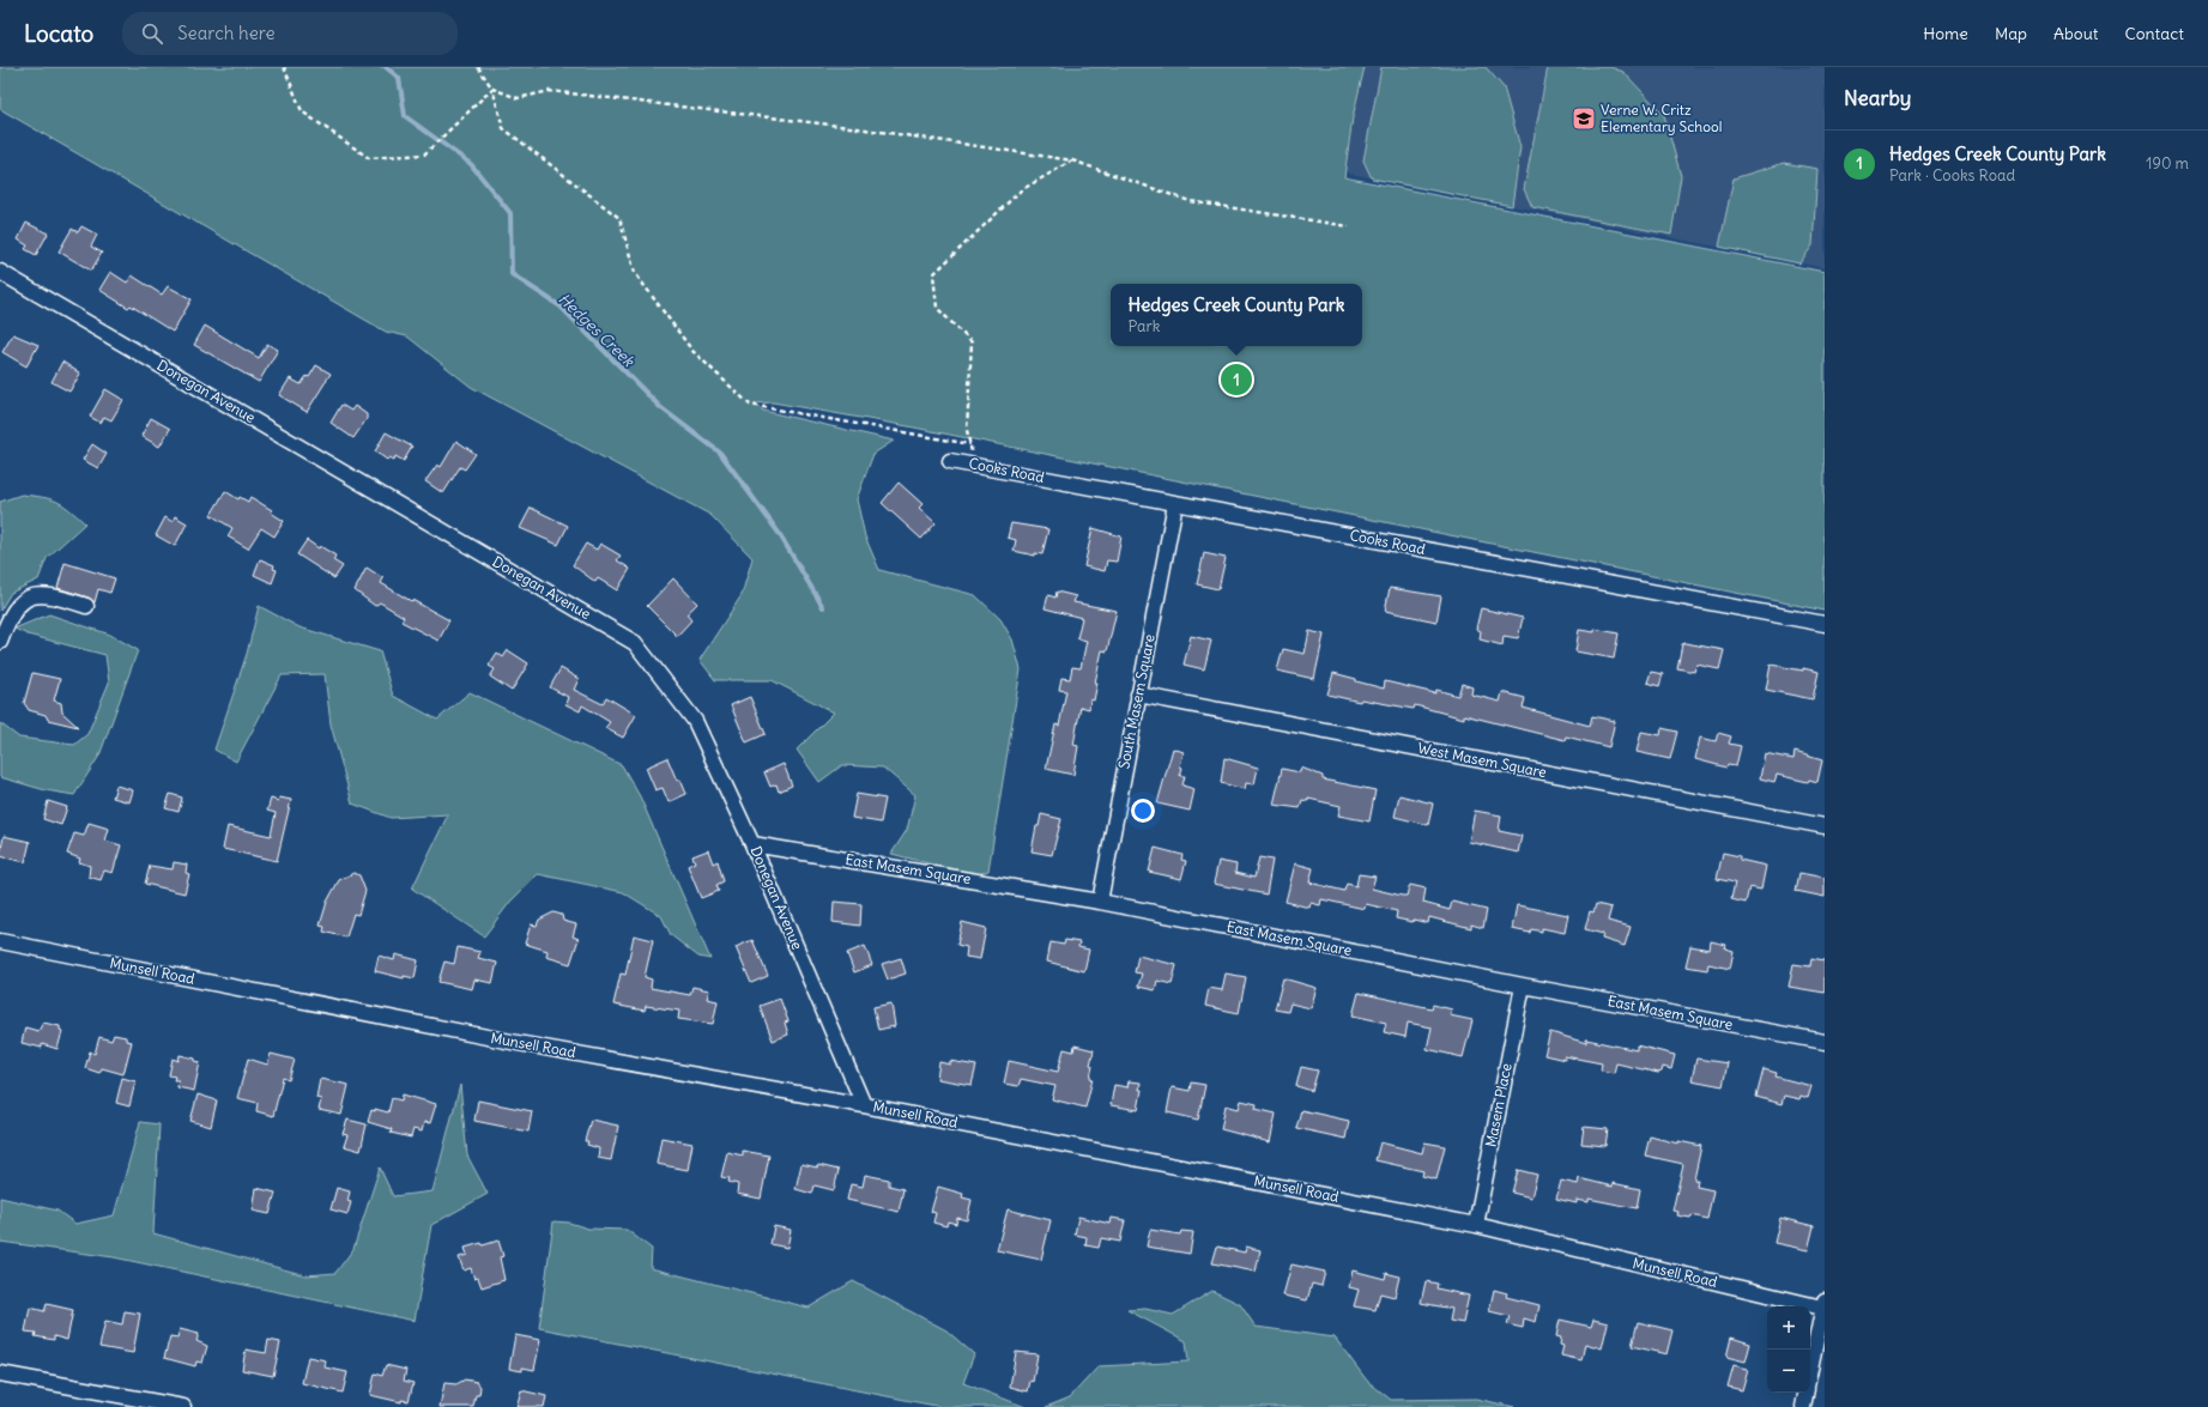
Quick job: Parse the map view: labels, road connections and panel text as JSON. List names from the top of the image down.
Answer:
{
  "streets": {
    "street": [
      "Donegan Avenue",
      "Cooks Road",
      "South Masem Square",
      "West Masem Square",
      "East Masem Square",
      "Munsell Road",
      "Masem Place"
    ]
  },
  "crossings": [
    ["Donegan Avenue", "East Masem Square"],
    ["Donegan Avenue", "Munsell Road"],
    ["Cooks Road", "South Masem Square"],
    ["South Masem Square", "West Masem Square"],
    ["South Masem Square", "East Masem Square"],
    ["East Masem Square", "Masem Place"],
    ["Munsell Road", "Masem Place"]
  ],
  "water": ["Hedges Creek"],
  "places": {
    "school or university": ["Verne W. Critz Elementary School"]
  },
  "page": {
    "header": "Locato",
    "search": "Search here",
    "nav": [
      "Home",
      "Map",
      "About",
      "Contact"
    ],
    "heading": "Nearby",
    "list": [
      {
        "mark": "1",
        "name": "Hedges Creek County Park",
        "note": "Park · Cooks Road",
        "value": "190 m"
      }
    ],
    "popup": ["Hedges Creek County Park", "Park"],
    "pins": "1",
    "map_buttons": ["+", "−"]
  }
}
